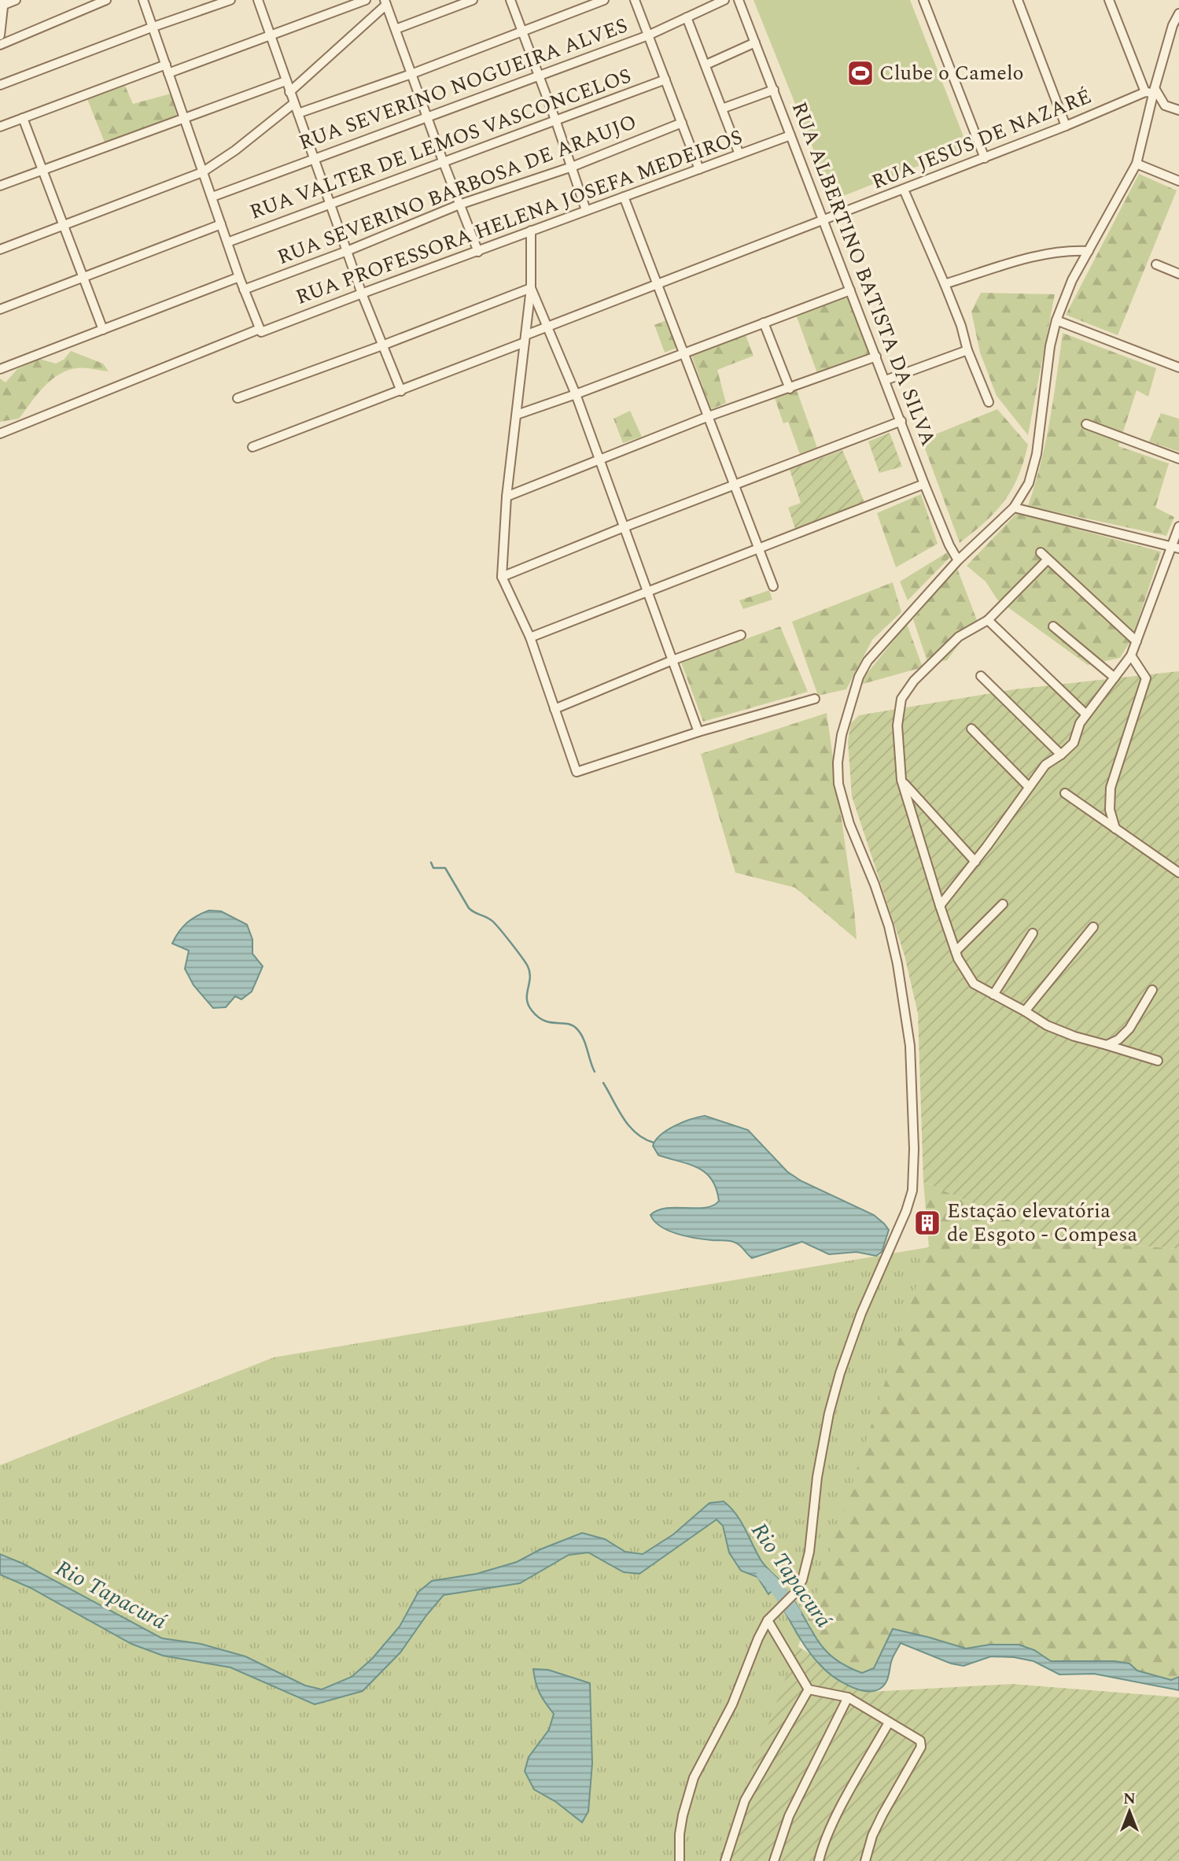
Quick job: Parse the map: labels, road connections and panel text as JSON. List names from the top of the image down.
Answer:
{
  "streets": {
    "street": [
      "RUA SEVERINO NOGUEIRA ALVES",
      "RUA JESUS DE NAZARÉ",
      "RUA VALTER DE LEMOS VASCONCELOS",
      "RUA SEVERINO BARBOSA DE ARAUJO",
      "RUA PROFESSORA HELENA JOSEFA MEDEIROS",
      "RUA ALBERTINO BATISTA DA SILVA"
    ]
  },
  "crossings": [
    ["RUA JESUS DE NAZARÉ", "RUA ALBERTINO BATISTA DA SILVA"],
    ["RUA PROFESSORA HELENA JOSEFA MEDEIROS", "RUA ALBERTINO BATISTA DA SILVA"]
  ],
  "water": ["Rio Tapacurá"],
  "places": {
    "sports": ["Clube o Camelo"],
    "building": ["Estação elevatória de Esgoto - Compesa"]
  },
  "north": "top"
}
